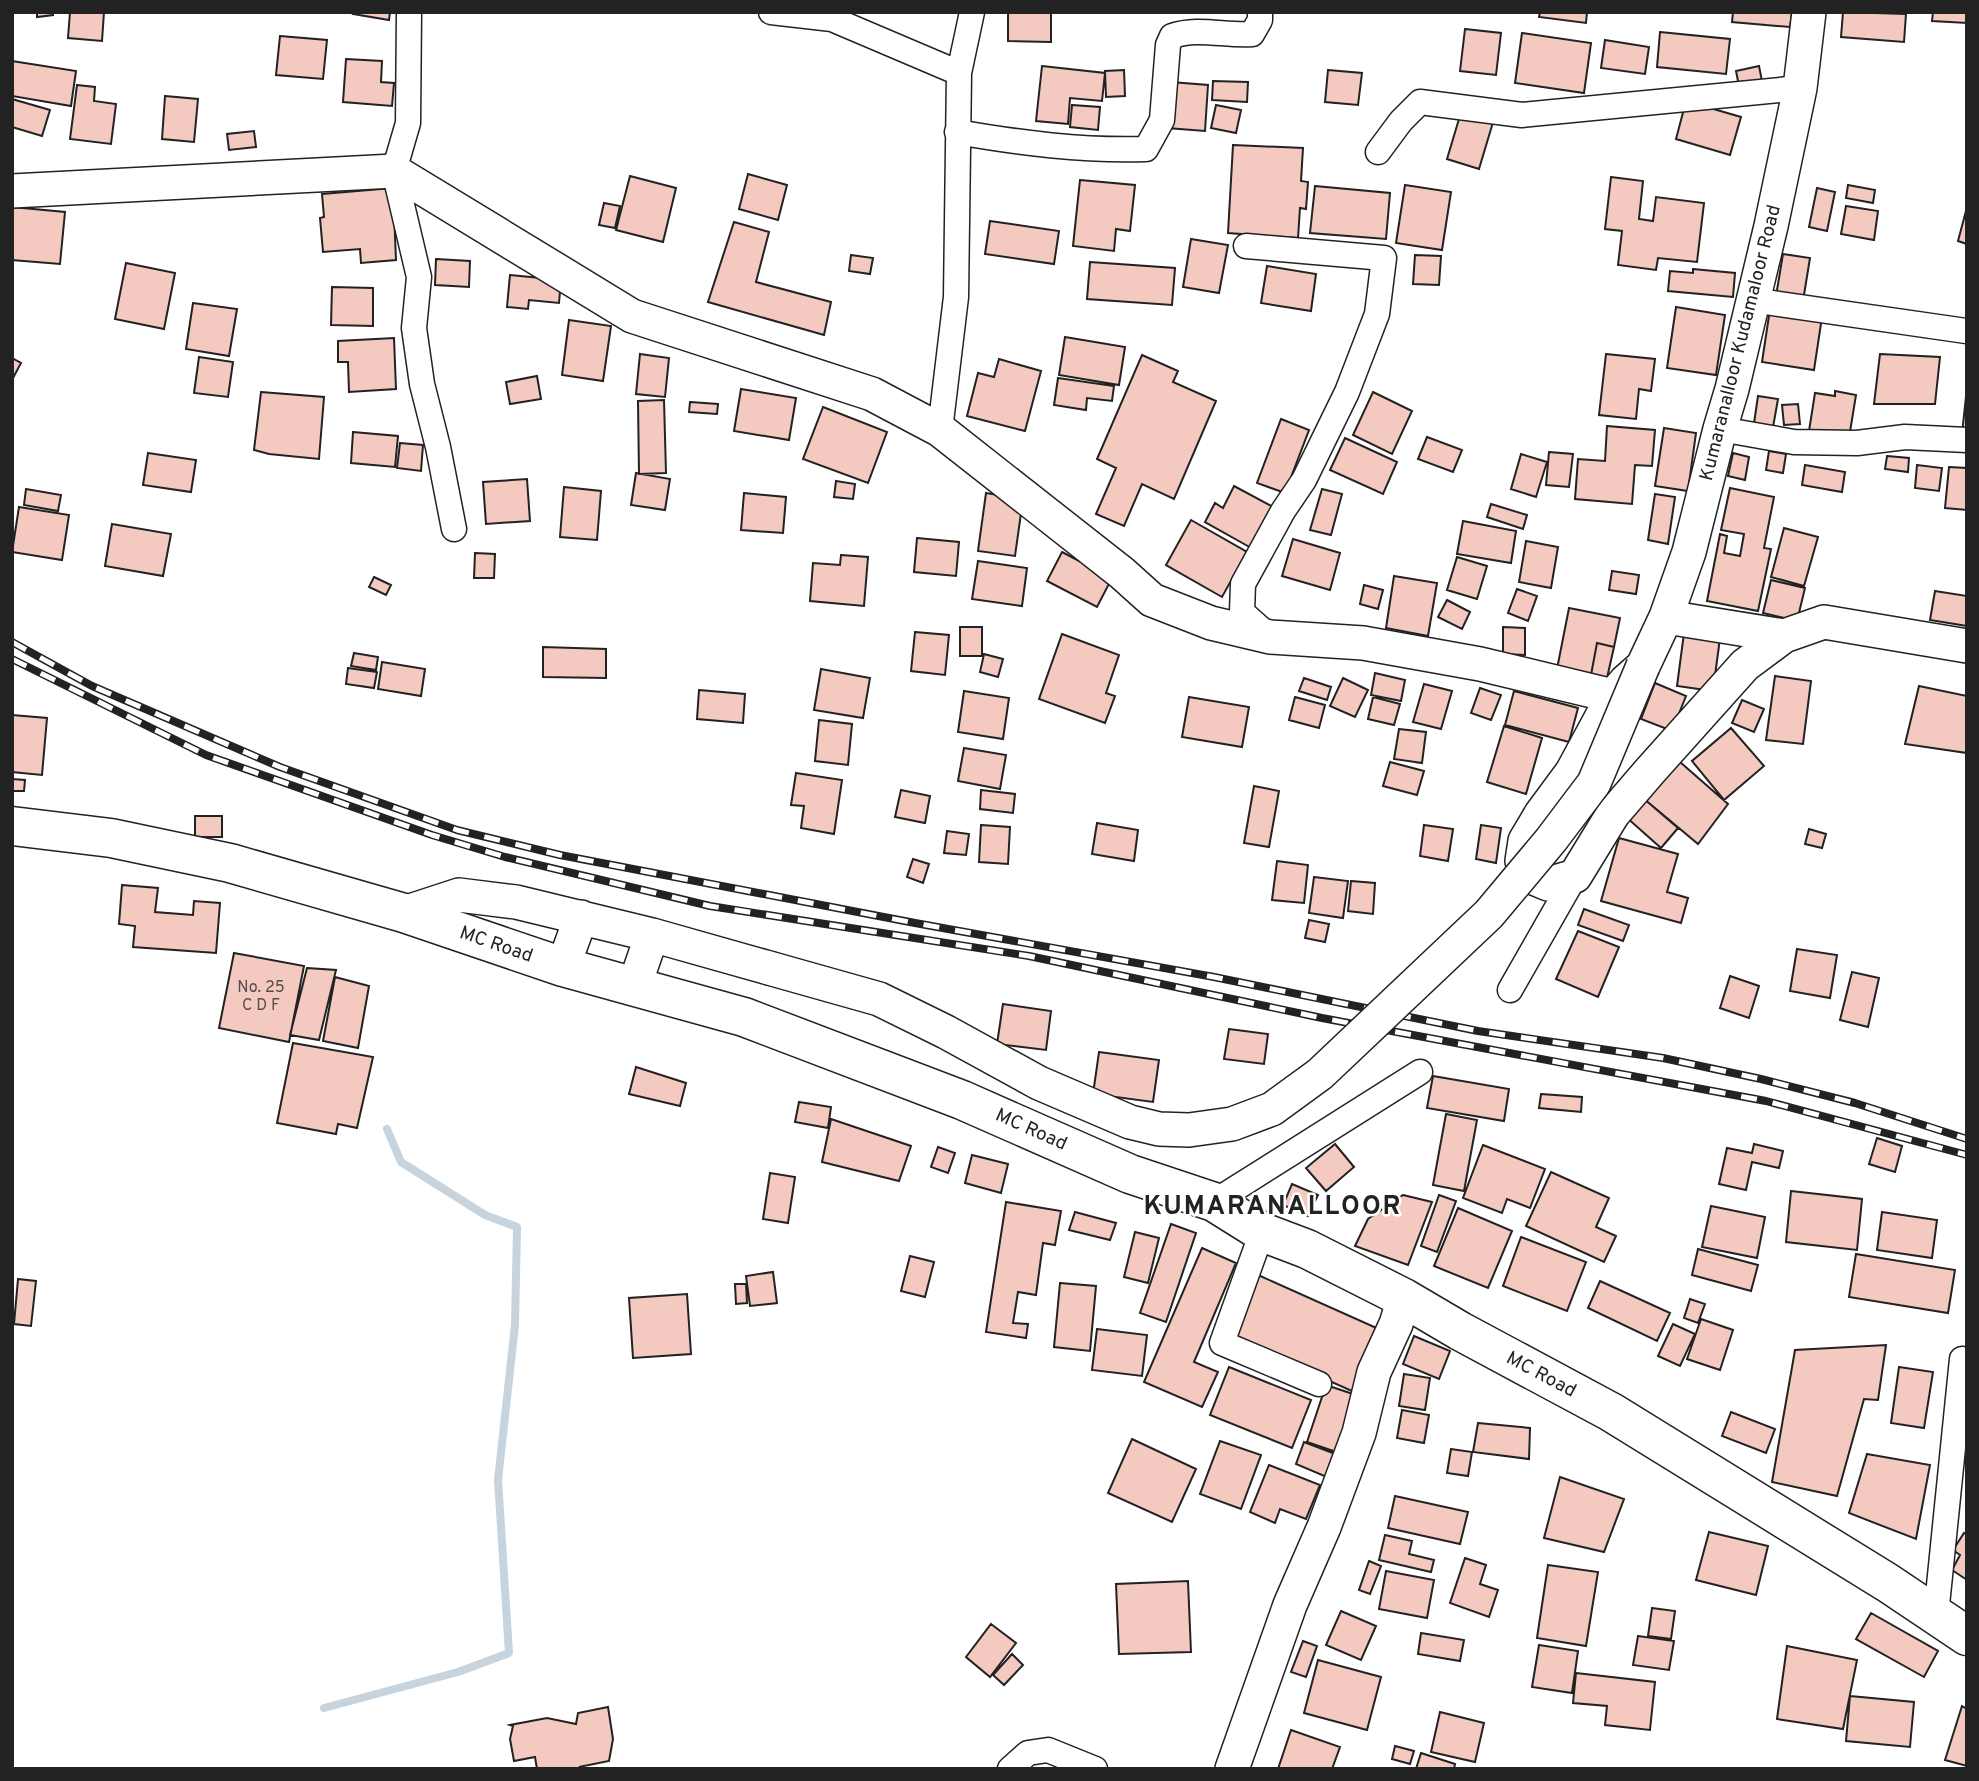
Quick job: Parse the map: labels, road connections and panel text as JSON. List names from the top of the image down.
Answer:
{
  "streets": {
    "main road": ["MC Road"],
    "street": ["Kumaranalloor Kudamaloor Road"]
  },
  "crossings": [
    ["Kumaranalloor Kudamaloor Road", "MC Road"]
  ],
  "districts": ["KUMARANALLOOR"],
  "house_numbers": ["No. 25 C D F"]
}
